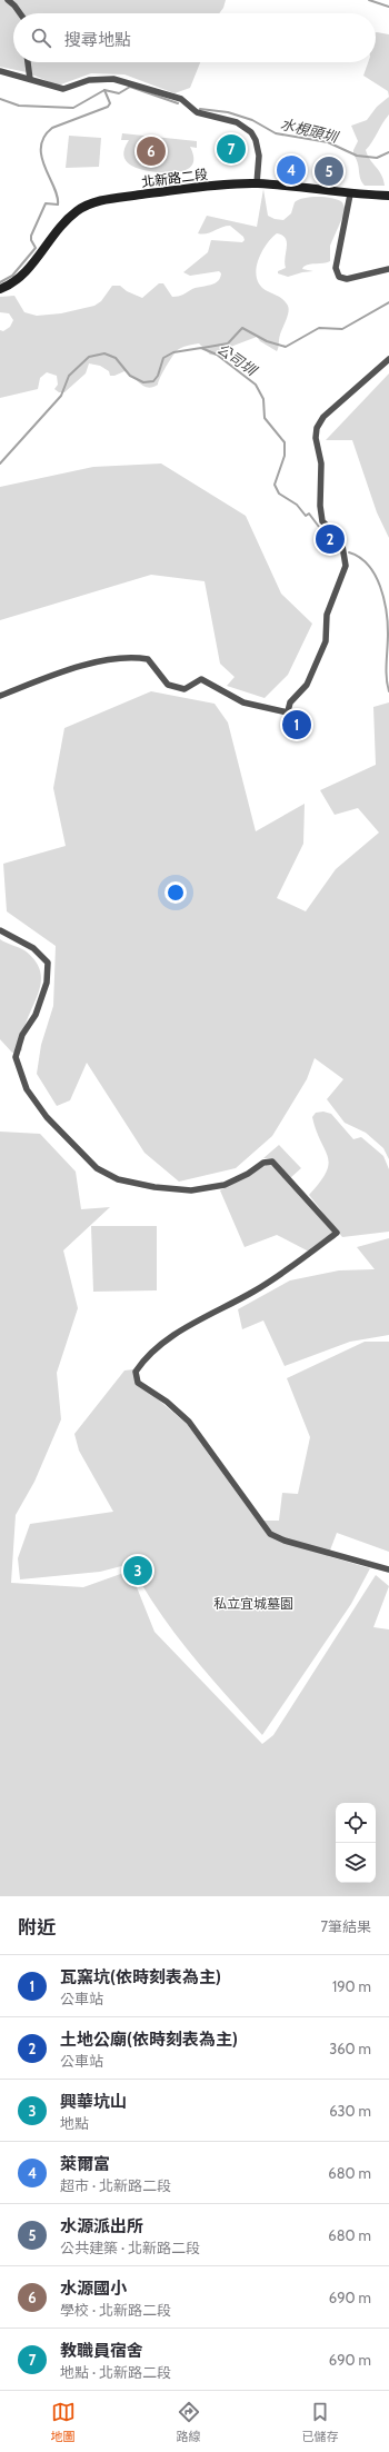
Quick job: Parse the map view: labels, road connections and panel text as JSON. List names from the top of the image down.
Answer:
{
  "streets": {
    "main road": ["北新路二段"]
  },
  "water": ["水梘頭圳", "公司圳"],
  "parks": ["私立宜城墓園"],
  "page": {
    "search": "搜尋地點",
    "pins": [
      "7",
      "6",
      "4",
      "5",
      "2",
      "1",
      "3"
    ],
    "heading": ["附近", "7筆結果"],
    "list": [
      {
        "mark": "1",
        "name": "瓦窯坑(依時刻表為主)",
        "note": "公車站",
        "value": "190 m"
      },
      {
        "mark": "2",
        "name": "土地公廟(依時刻表為主)",
        "note": "公車站",
        "value": "360 m"
      },
      {
        "mark": "3",
        "name": "興華坑山",
        "note": "地點",
        "value": "630 m"
      },
      {
        "mark": "4",
        "name": "萊爾富",
        "note": "超市 · 北新路二段",
        "value": "680 m"
      },
      {
        "mark": "5",
        "name": "水源派出所",
        "note": "公共建築 · 北新路二段",
        "value": "680 m"
      },
      {
        "mark": "6",
        "name": "水源國小",
        "note": "學校 · 北新路二段",
        "value": "690 m"
      },
      {
        "mark": "7",
        "name": "教職員宿舍",
        "note": "地點 · 北新路二段",
        "value": "690 m"
      }
    ],
    "nav": ["地圖", "路線", "已儲存"]
  }
}
